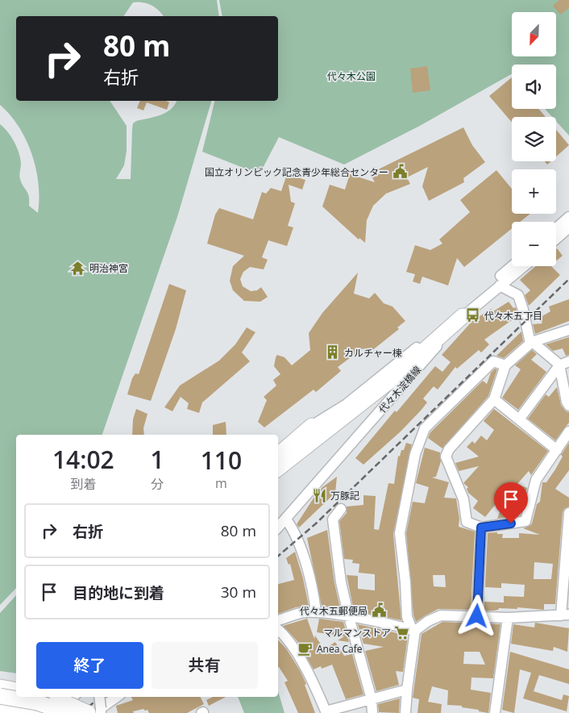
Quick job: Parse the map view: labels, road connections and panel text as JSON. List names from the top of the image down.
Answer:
{
  "streets": {
    "street": ["代々木淀橋線"]
  },
  "parks": ["代々木公園"],
  "places": {
    "public building": ["国立オリンピック記念青少年総合センター", "代々木五郵便局"],
    "temple": ["明治神宮"],
    "bus stop": ["代々木五丁目"],
    "building": ["カルチャー棟"],
    "restaurant": ["万豚記"],
    "supermarket": ["マルマンストア"],
    "cafe": ["Anea Cafe"]
  },
  "north": "bottom left",
  "page": {
    "map_buttons": ["+", "−"],
    "turn": ["80 m", "右折"],
    "eta": [
      "14:02",
      "到着",
      "1",
      "分",
      "110",
      "m"
    ],
    "list": [
      {
        "name": "右折",
        "value": "80 m"
      },
      {
        "name": "目的地に到着",
        "value": "30 m"
      }
    ],
    "buttons": ["終了", "共有"]
  }
}
